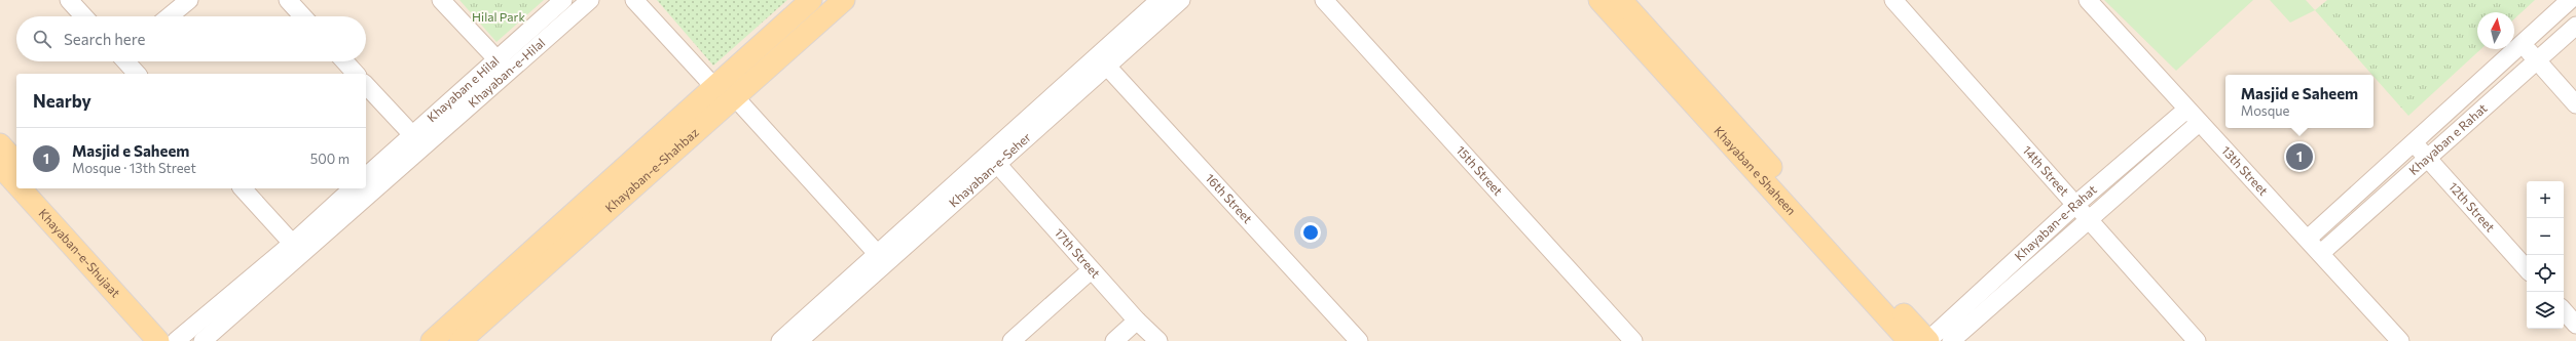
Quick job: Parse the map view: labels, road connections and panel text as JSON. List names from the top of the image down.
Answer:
{
  "streets": {
    "main road": ["Khayaban e Shaheen", "Khayaban-e-Shahbaz", "Khayaban-e-Shujaat"],
    "street": [
      "Khayaban-e-Hilal",
      "Khayaban e Hilal",
      "Khayaban e Rahat",
      "Khayaban-e-Seher",
      "15th Street",
      "14th Street",
      "13th Street",
      "16th Street",
      "12th Street",
      "Khayaban-e-Rahat",
      "17th Street"
    ]
  },
  "crossings": [
    ["Khayaban-e-Hilal", "Khayaban e Hilal"],
    ["Khayaban e Rahat", "13th Street"],
    ["Khayaban e Rahat", "12th Street"],
    ["Khayaban-e-Seher", "16th Street"],
    ["Khayaban-e-Seher", "17th Street"],
    ["Khayaban e Shaheen", "Khayaban-e-Rahat"],
    ["14th Street", "Khayaban-e-Rahat"],
    ["13th Street", "Khayaban-e-Rahat"]
  ],
  "parks": ["Hilal Park"],
  "north": "top",
  "page": {
    "search": "Search here",
    "heading": "Nearby",
    "popup": ["Masjid e Saheem", "Mosque"],
    "list": [
      {
        "mark": "1",
        "name": "Masjid e Saheem",
        "note": "Mosque · 13th Street",
        "value": "500 m"
      }
    ],
    "pins": "1",
    "map_buttons": ["+", "−"]
  }
}
